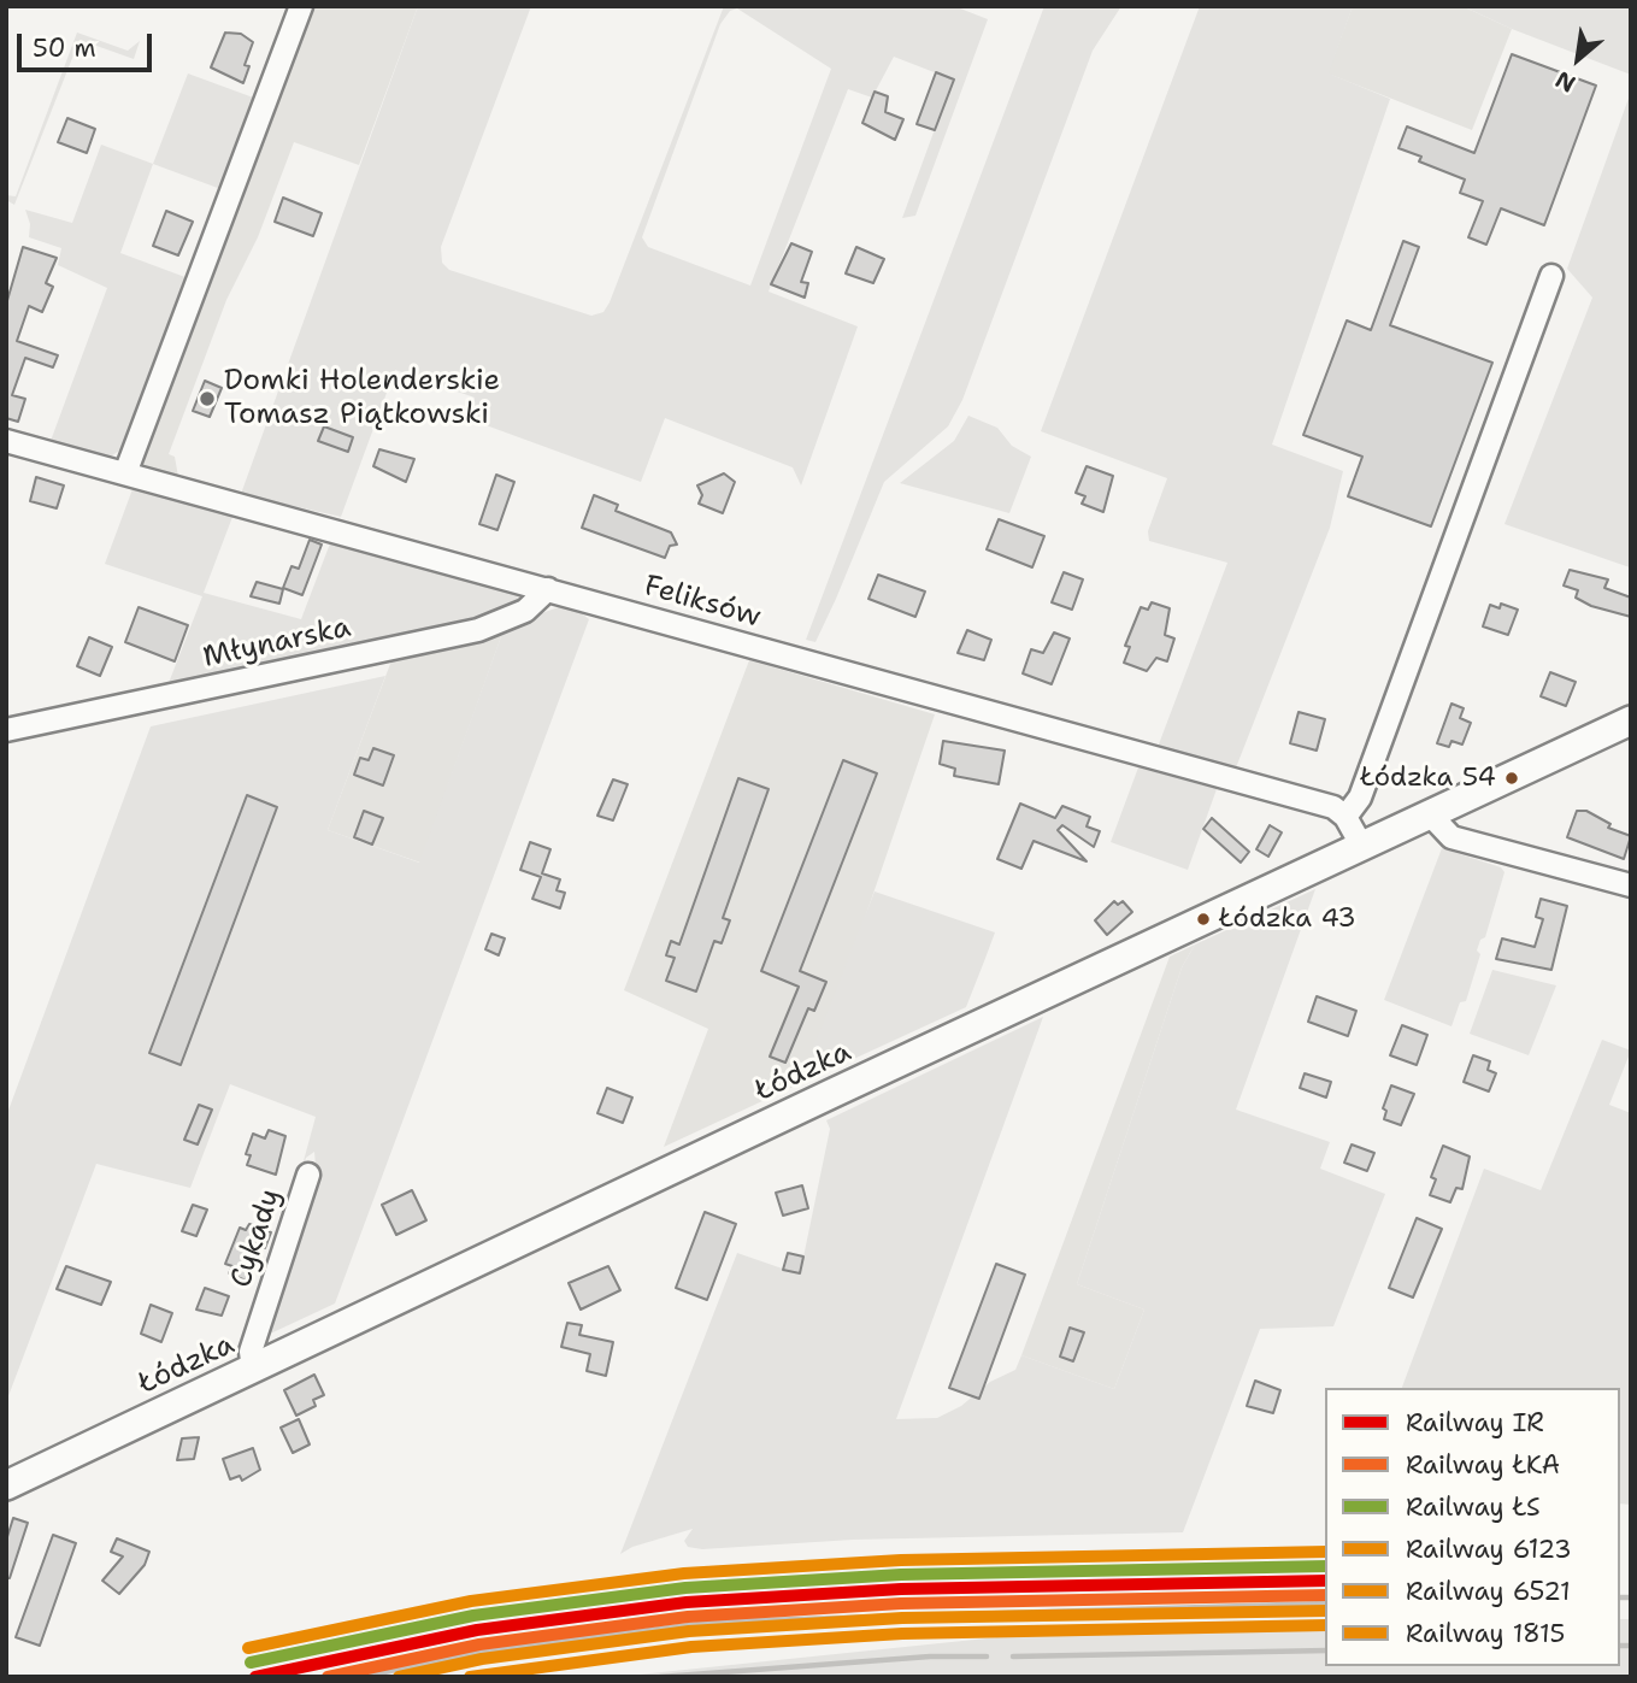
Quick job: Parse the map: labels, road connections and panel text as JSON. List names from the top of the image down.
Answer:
{
  "streets": {
    "main road": ["Łódzka"],
    "street": ["Feliksów", "Młynarska", "Cykady"]
  },
  "crossings": [
    ["Feliksów", "Młynarska"],
    ["Łódzka", "Cykady"]
  ],
  "places": ["Domki Holenderskie Tomasz Piątkowski", "Łódzka 54", "Łódzka 43"],
  "lines": [
    "rail line 6521",
    "rail line ŁS",
    "rail line IR",
    "rail line ŁKA",
    "rail line 6123",
    "rail line 1815"
  ],
  "legend": [
    "Railway IR",
    "Railway ŁKA",
    "Railway ŁS",
    "Railway 6123",
    "Railway 6521",
    "Railway 1815"
  ],
  "scale_bar": "50 m",
  "north": "bottom left"
}
